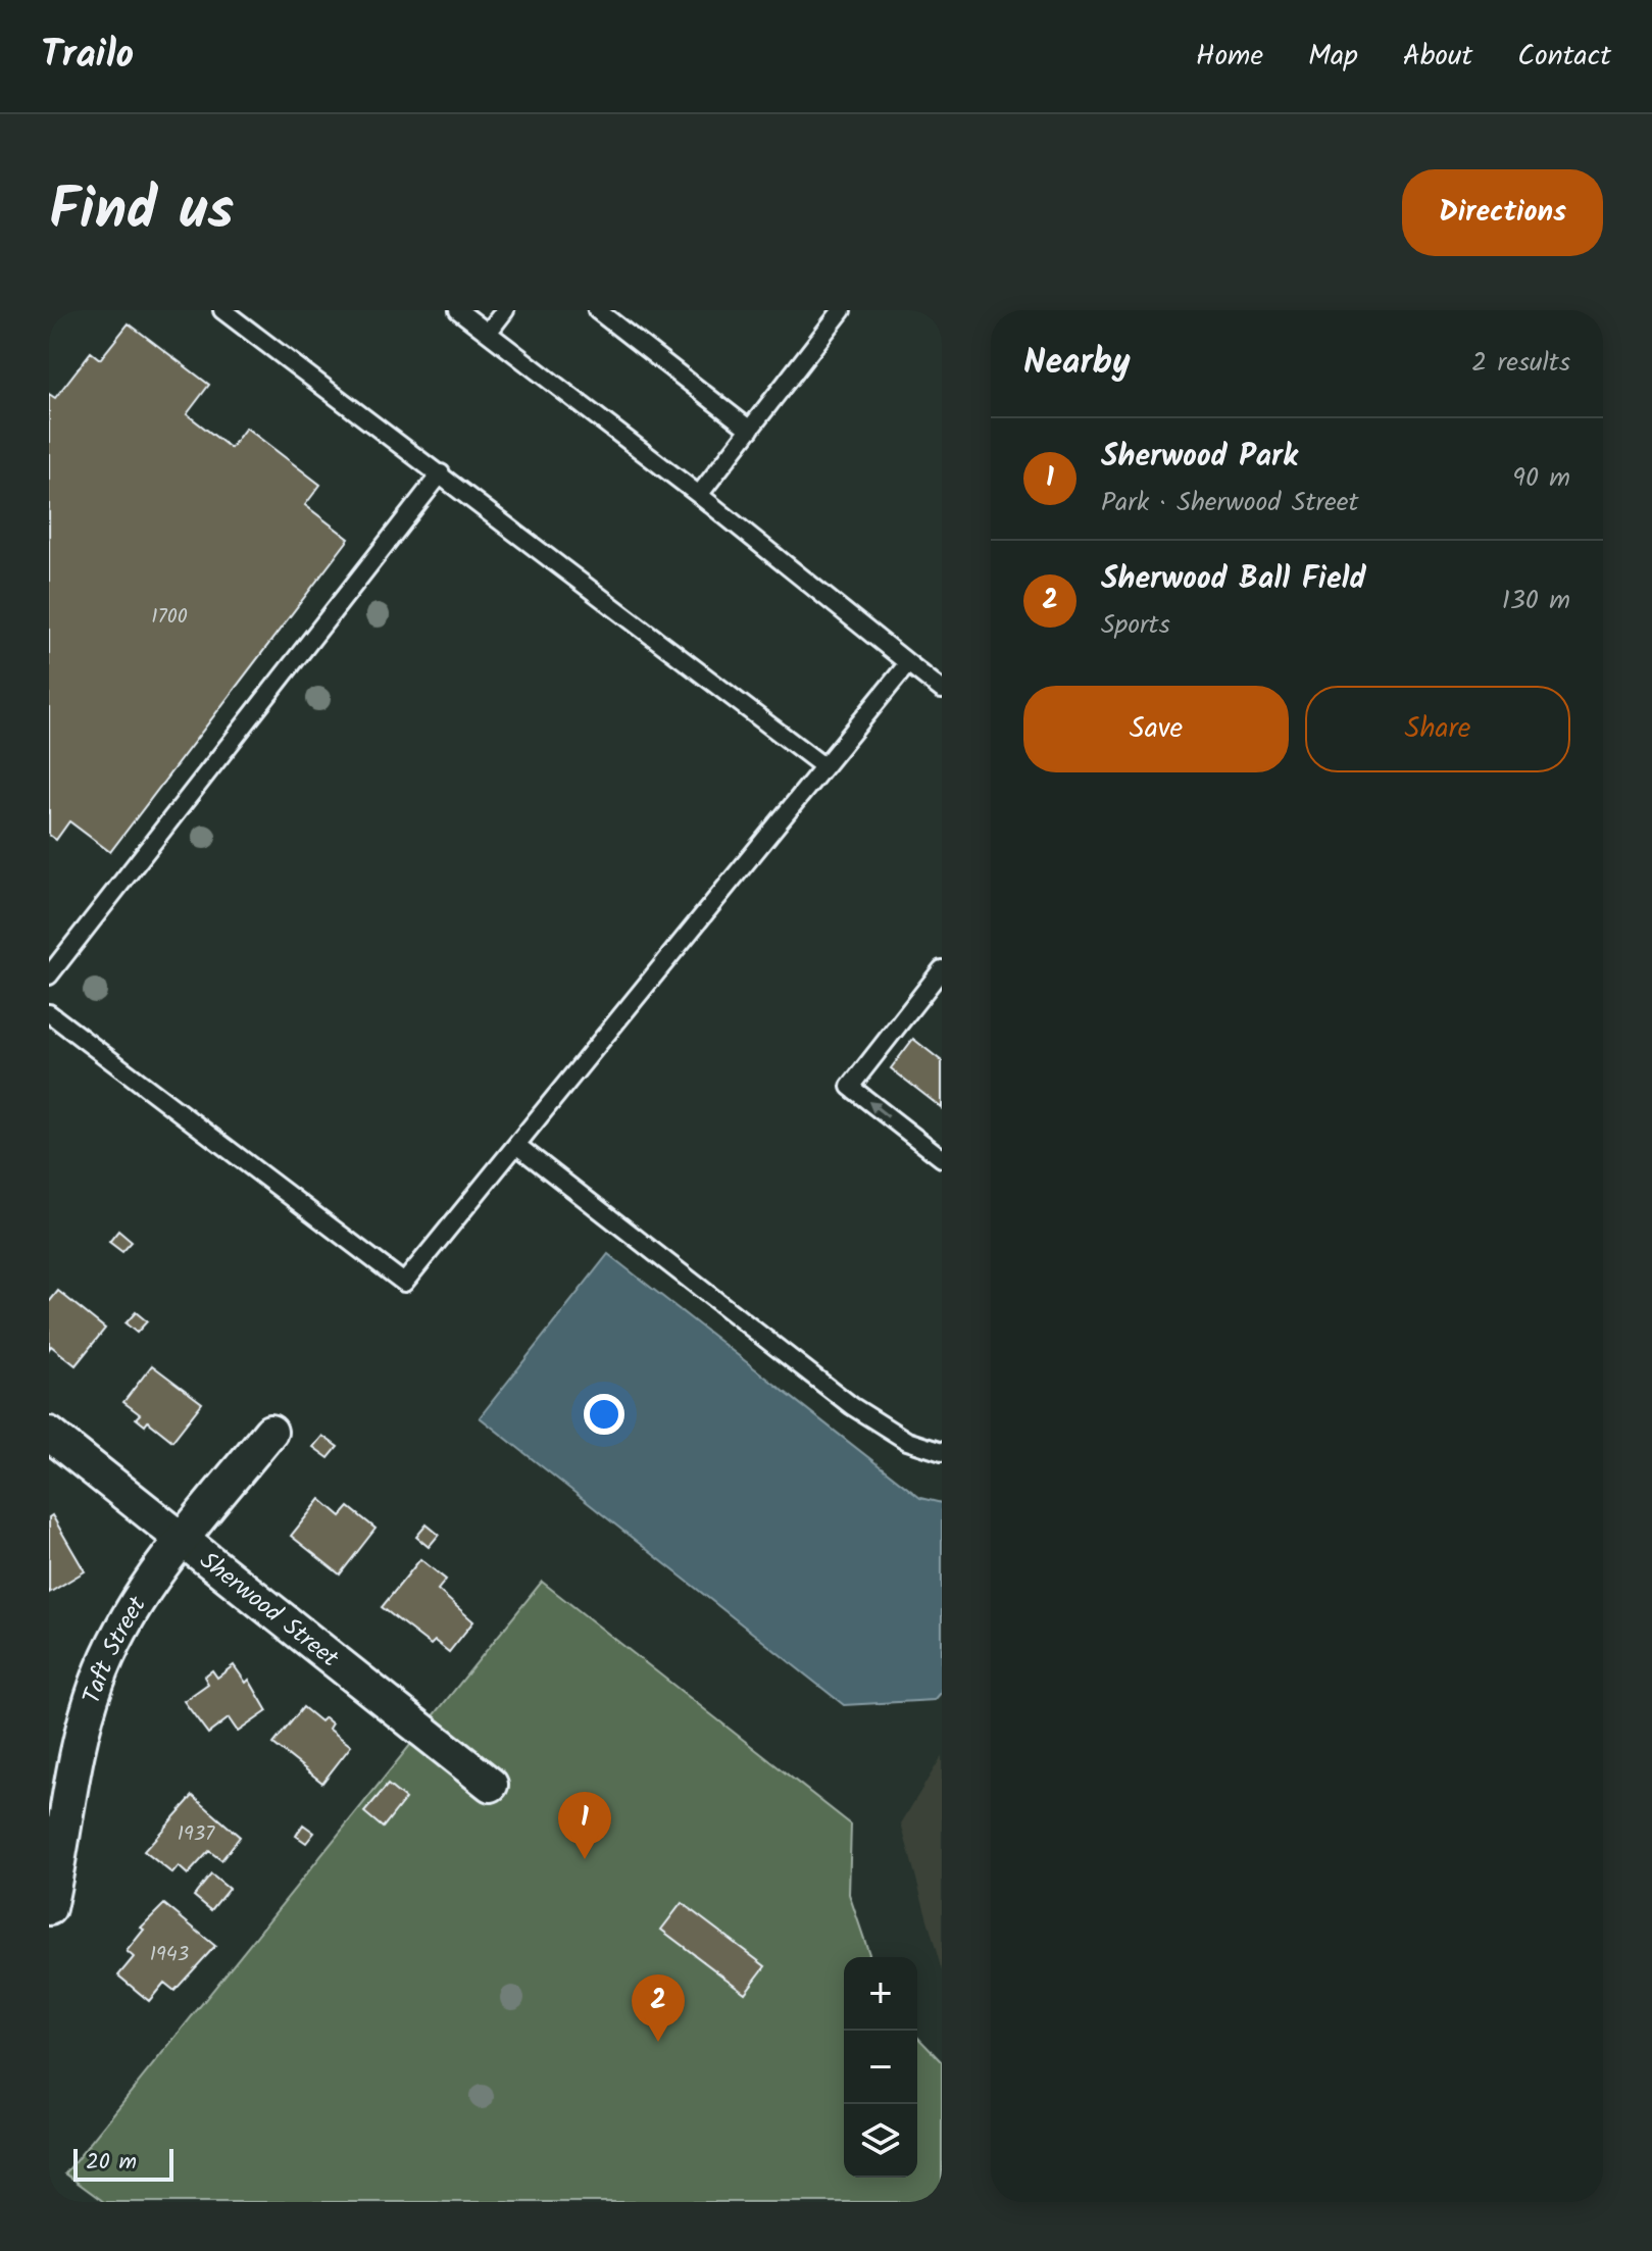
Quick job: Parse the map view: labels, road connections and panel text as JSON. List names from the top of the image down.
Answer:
{
  "streets": {
    "street": ["Sherwood Street", "Taft Street"]
  },
  "crossings": [
    ["Sherwood Street", "Taft Street"]
  ],
  "house_numbers": ["1700", "1937", "1943"],
  "scale_bar": "20 m",
  "page": {
    "header": "Trailo",
    "nav": [
      "Home",
      "Map",
      "About",
      "Contact"
    ],
    "title": "Find us",
    "buttons": [
      "Directions",
      ["Save", "Share"]
    ],
    "heading": ["Nearby", "2 results"],
    "list": [
      {
        "mark": "1",
        "name": "Sherwood Park",
        "note": "Park · Sherwood Street",
        "value": "90 m"
      },
      {
        "mark": "2",
        "name": "Sherwood Ball Field",
        "note": "Sports",
        "value": "130 m"
      }
    ],
    "pins": ["1", "2"],
    "map_buttons": ["+", "−"],
    "scale": "20 m"
  }
}
